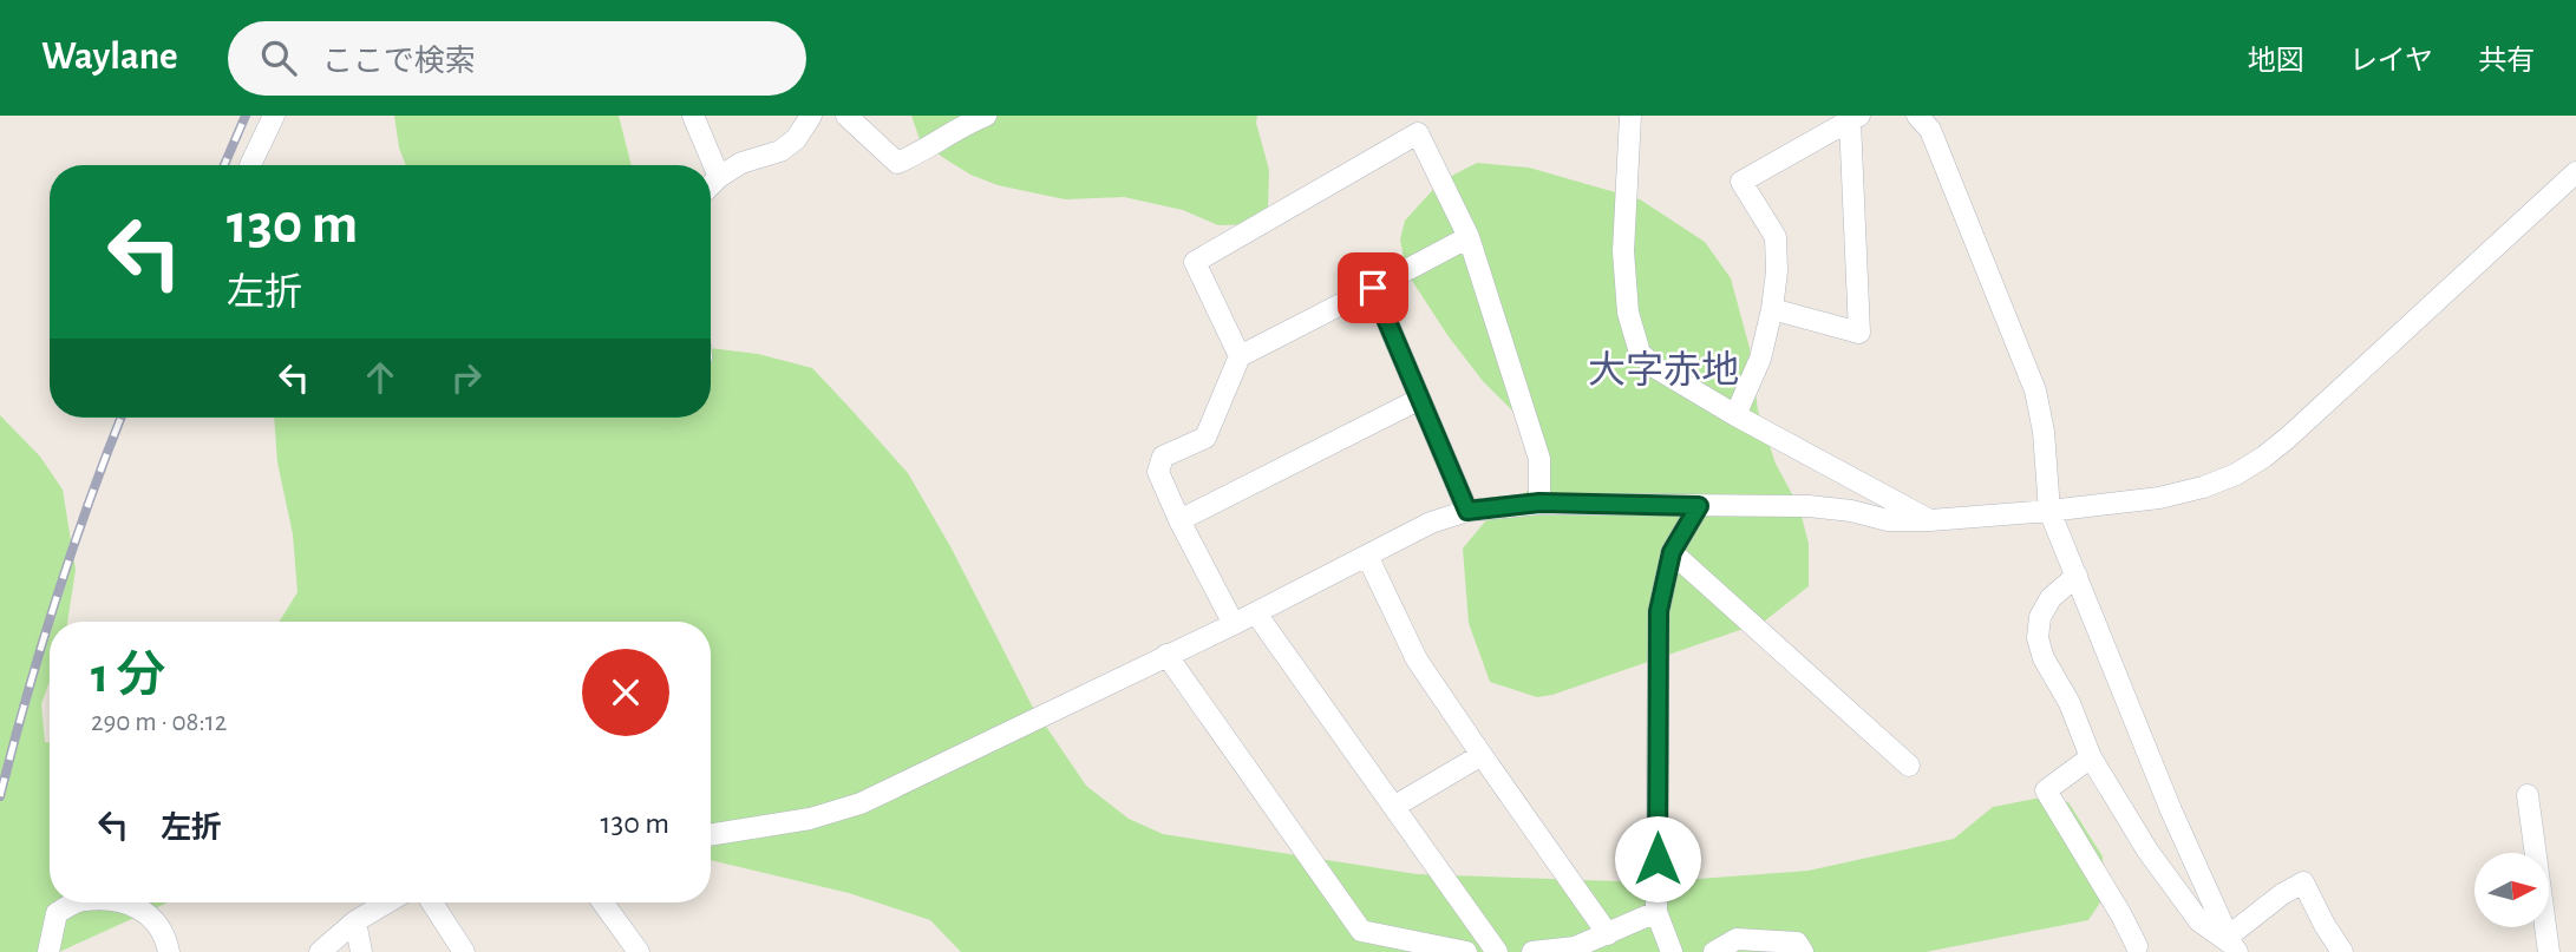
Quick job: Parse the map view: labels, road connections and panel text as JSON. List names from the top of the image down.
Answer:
{
  "districts": ["大字赤地"],
  "north": "right",
  "page": {
    "header": "Waylane",
    "search": "ここで検索",
    "nav": ["地図", "レイヤ", "共有"],
    "turn": ["130 m", "左折"],
    "heading": ["1 分", "290 m · 08:12"],
    "list": [
      {
        "name": "左折",
        "value": "130 m"
      }
    ]
  }
}
